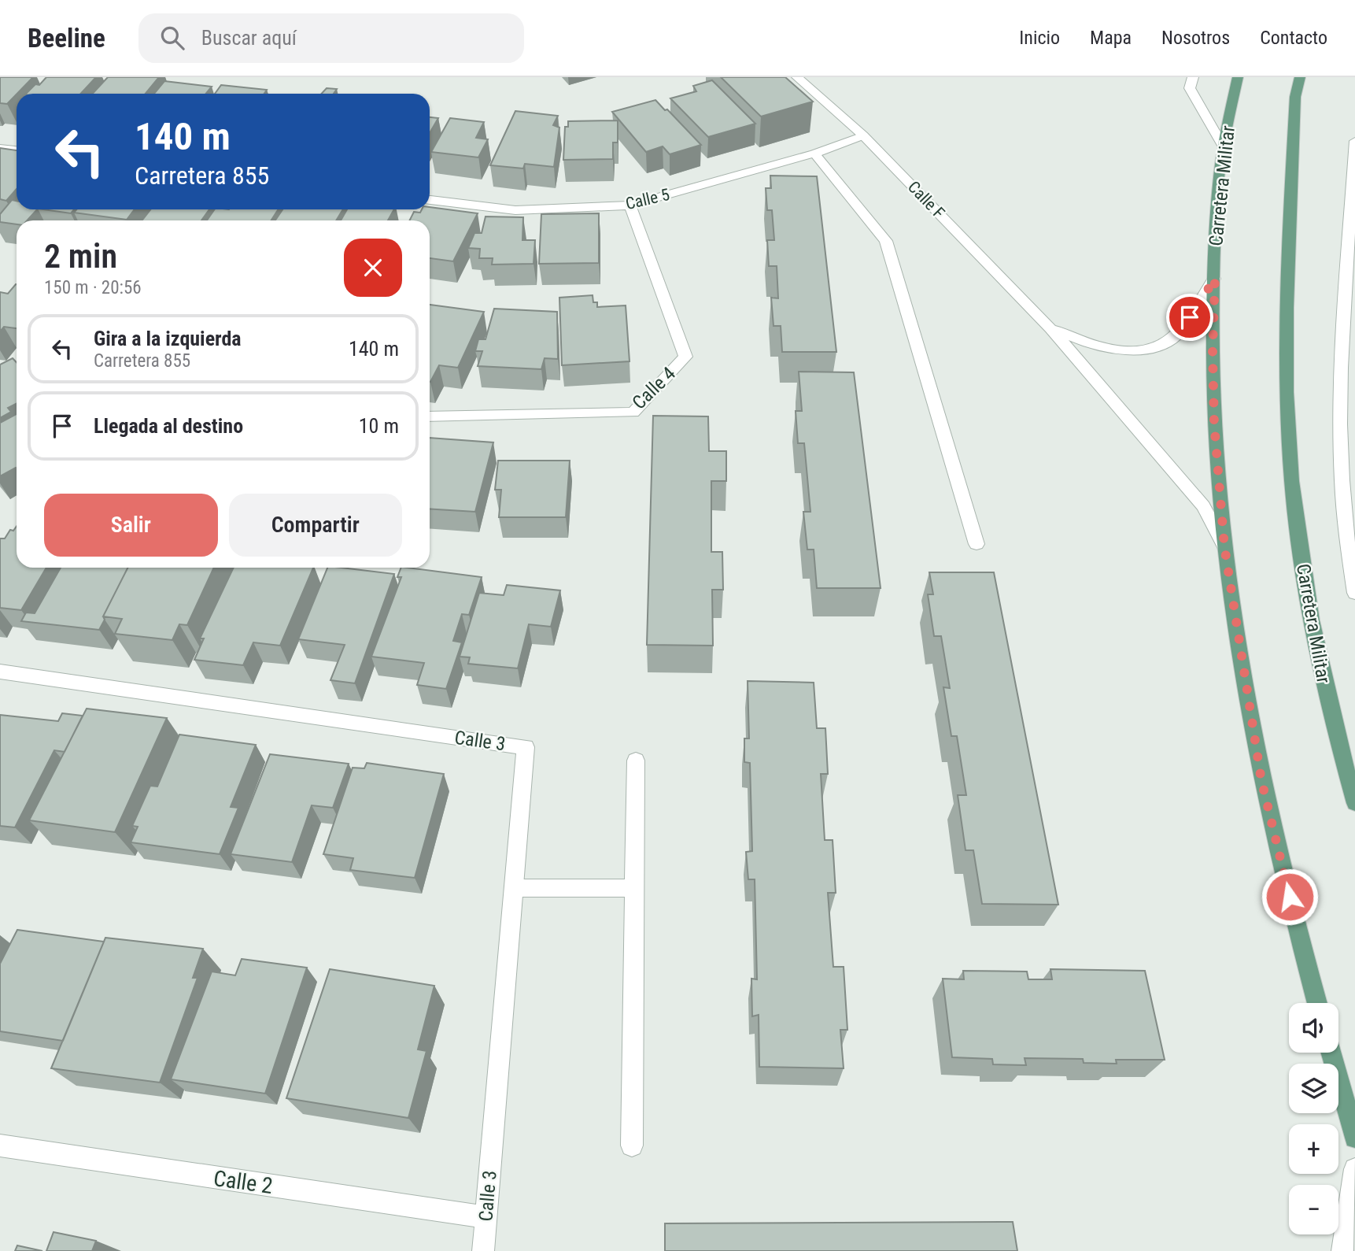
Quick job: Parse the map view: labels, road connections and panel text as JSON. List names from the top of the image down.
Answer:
{
  "streets": {
    "main road": ["Carretera Militar"],
    "street": [
      "Calle 5",
      "Calle F",
      "Calle 4",
      "Calle 3",
      "Calle 2"
    ]
  },
  "crossings": [
    ["Carretera Militar", "Calle F"],
    ["Calle 5", "Calle F"],
    ["Calle 5", "Calle 4"],
    ["Calle 3", "Calle 2"]
  ],
  "page": {
    "header": "Beeline",
    "search": "Buscar aquí",
    "nav": [
      "Inicio",
      "Mapa",
      "Nosotros",
      "Contacto"
    ],
    "turn": ["140 m", "Carretera 855"],
    "heading": ["2 min", "150 m · 20:56"],
    "list": [
      {
        "name": "Gira a la izquierda",
        "note": "Carretera 855",
        "value": "140 m"
      },
      {
        "name": "Llegada al destino",
        "value": "10 m"
      }
    ],
    "buttons": ["Salir", "Compartir"],
    "map_buttons": ["+", "−"]
  }
}
